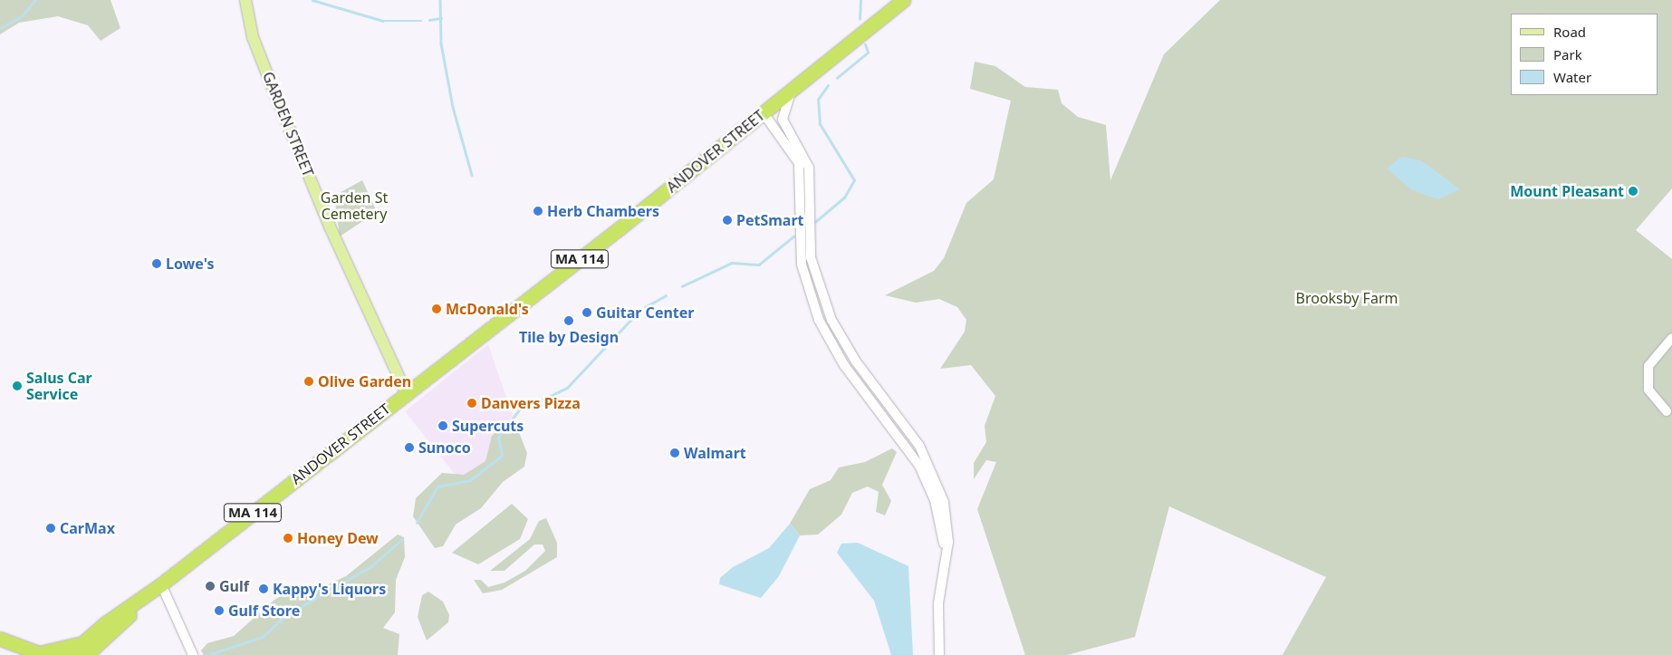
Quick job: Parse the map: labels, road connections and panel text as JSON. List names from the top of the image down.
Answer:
{
  "streets": {
    "highway": ["ANDOVER STREET", "MA 114"],
    "main road": ["GARDEN STREET"]
  },
  "crossings": [
    ["GARDEN STREET", "ANDOVER STREET"]
  ],
  "parks": ["Garden St Cemetery", "Brooksby Farm"],
  "places": [
    "Mount Pleasant",
    "Herb Chambers",
    "PetSmart",
    "Lowe's",
    "McDonald's",
    "Guitar Center",
    "Tile by Design",
    "Olive Garden",
    "Salus Car Service",
    "Danvers Pizza",
    "Supercuts",
    "Sunoco",
    "Walmart",
    "CarMax",
    "Honey Dew",
    "Gulf",
    "Kappy's Liquors",
    "Gulf Store"
  ],
  "legend": ["Road", "Park", "Water"]
}
